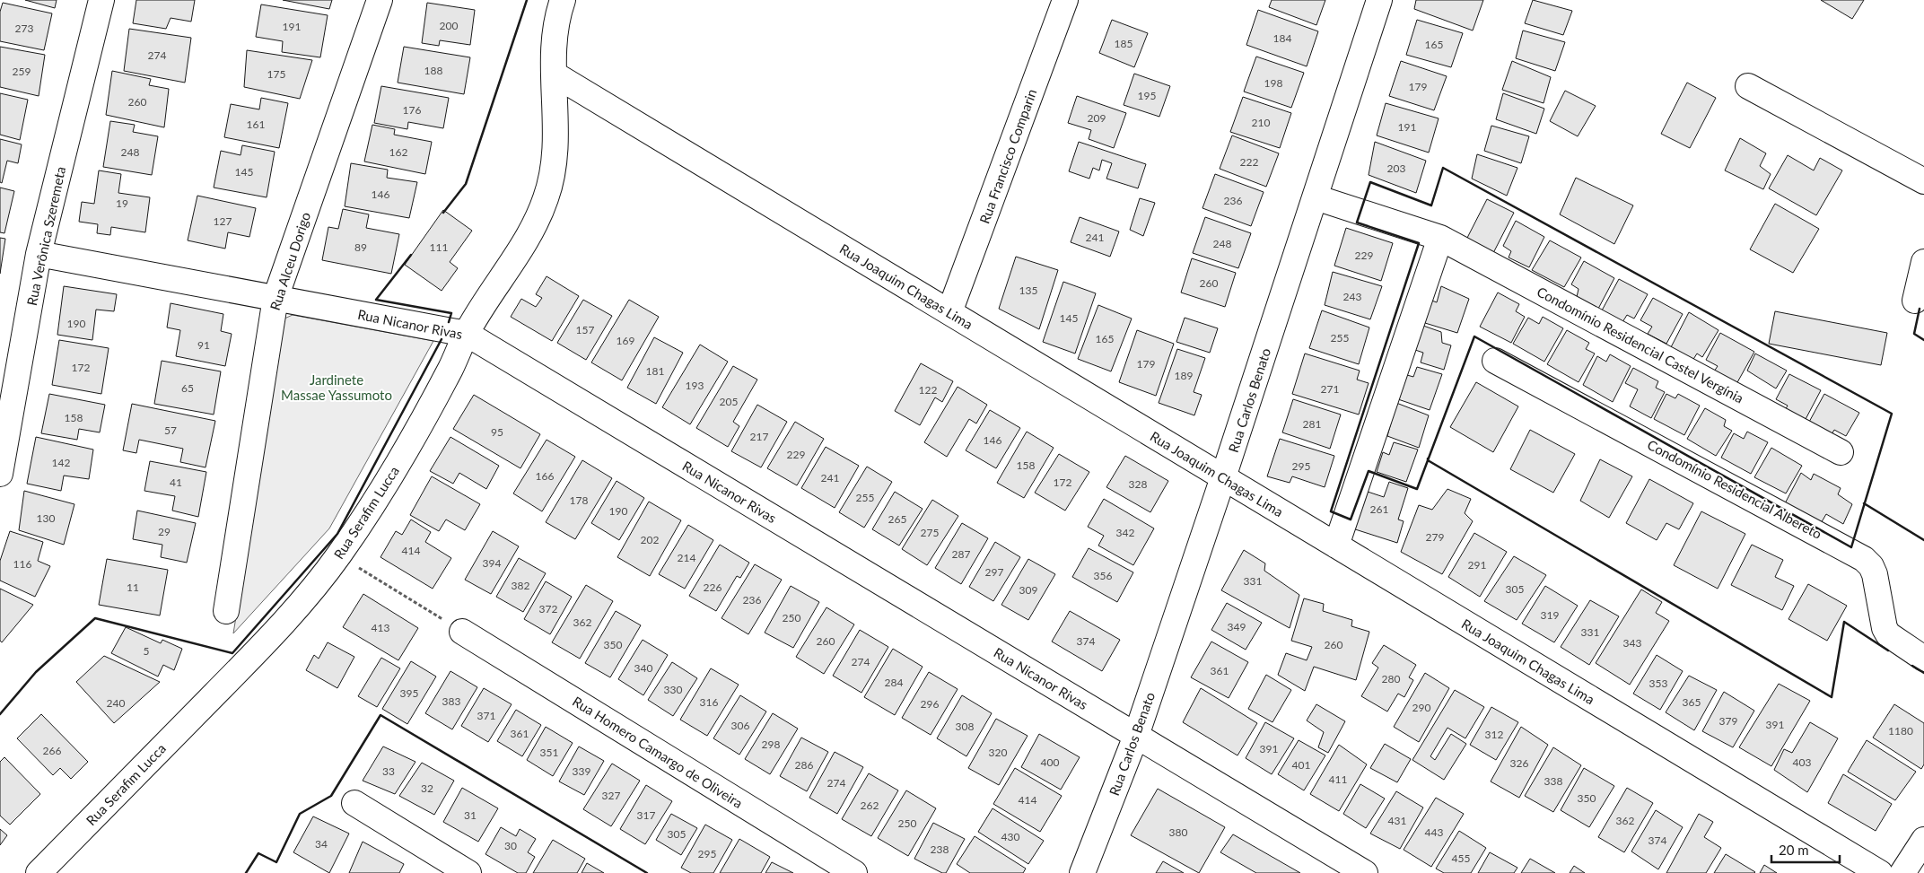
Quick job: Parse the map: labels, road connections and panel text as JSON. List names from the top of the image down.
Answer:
{
  "streets": {
    "street": [
      "Rua Francisco Comparin",
      "Rua Verônica Szeremeta",
      "Rua Alceu Dorigo",
      "Rua Joaquim Chagas Lima",
      "Rua Nicanor Rivas",
      "Condomínio Residencial Castel Vergínia",
      "Rua Carlos Benato",
      "Condomínio Residencial Albereto",
      "Rua Serafim Lucca",
      "Rua Homero Camargo de Oliveira"
    ]
  },
  "crossings": [
    ["Rua Francisco Comparin", "Rua Joaquim Chagas Lima"],
    ["Rua Verônica Szeremeta", "Rua Nicanor Rivas"],
    ["Rua Alceu Dorigo", "Rua Nicanor Rivas"],
    ["Rua Joaquim Chagas Lima", "Rua Carlos Benato"],
    ["Rua Joaquim Chagas Lima", "Rua Serafim Lucca"],
    ["Rua Nicanor Rivas", "Rua Carlos Benato"],
    ["Rua Nicanor Rivas", "Rua Serafim Lucca"],
    ["Condomínio Residencial Castel Vergínia", "Rua Carlos Benato"]
  ],
  "parks": ["Jardinete Massae Yassumoto"],
  "house_numbers": [
    "200",
    "191",
    "273",
    "184",
    "185",
    "165",
    "274",
    "188",
    "259",
    "175",
    "198",
    "179",
    "195",
    "260",
    "176",
    "209",
    "210",
    "161",
    "191",
    "248",
    "162",
    "222",
    "203",
    "145",
    "146",
    "236",
    "19",
    "127",
    "241",
    "248",
    "89",
    "111",
    "229",
    "260",
    "135",
    "243",
    "145",
    "190",
    "157",
    "255",
    "165",
    "169",
    "91",
    "179",
    "172",
    "181",
    "189",
    "193",
    "65",
    "271",
    "122",
    "205",
    "158",
    "281",
    "57",
    "95",
    "217",
    "146",
    "229",
    "142",
    "158",
    "295",
    "166",
    "241",
    "41",
    "172",
    "328",
    "255",
    "178",
    "261",
    "190",
    "130",
    "265",
    "29",
    "275",
    "342",
    "279",
    "202",
    "414",
    "287",
    "214",
    "394",
    "116",
    "291",
    "297",
    "356",
    "331",
    "382",
    "11",
    "226",
    "305",
    "309",
    "236",
    "372",
    "319",
    "250",
    "362",
    "349",
    "413",
    "331",
    "260",
    "374",
    "343",
    "350",
    "260",
    "5",
    "274",
    "340",
    "361",
    "280",
    "284",
    "353",
    "330",
    "395",
    "383",
    "316",
    "365",
    "240",
    "296",
    "290",
    "371",
    "379",
    "391",
    "306",
    "308",
    "1180",
    "361",
    "312",
    "298",
    "391",
    "266",
    "351",
    "320",
    "400",
    "403",
    "326",
    "286",
    "401",
    "33",
    "339",
    "411",
    "338",
    "274",
    "32",
    "327",
    "350",
    "414",
    "262",
    "31",
    "317",
    "431",
    "362",
    "250",
    "380",
    "443",
    "305",
    "430",
    "374",
    "34",
    "30",
    "238",
    "295",
    "455"
  ],
  "scale_bar": "20 m"
}
